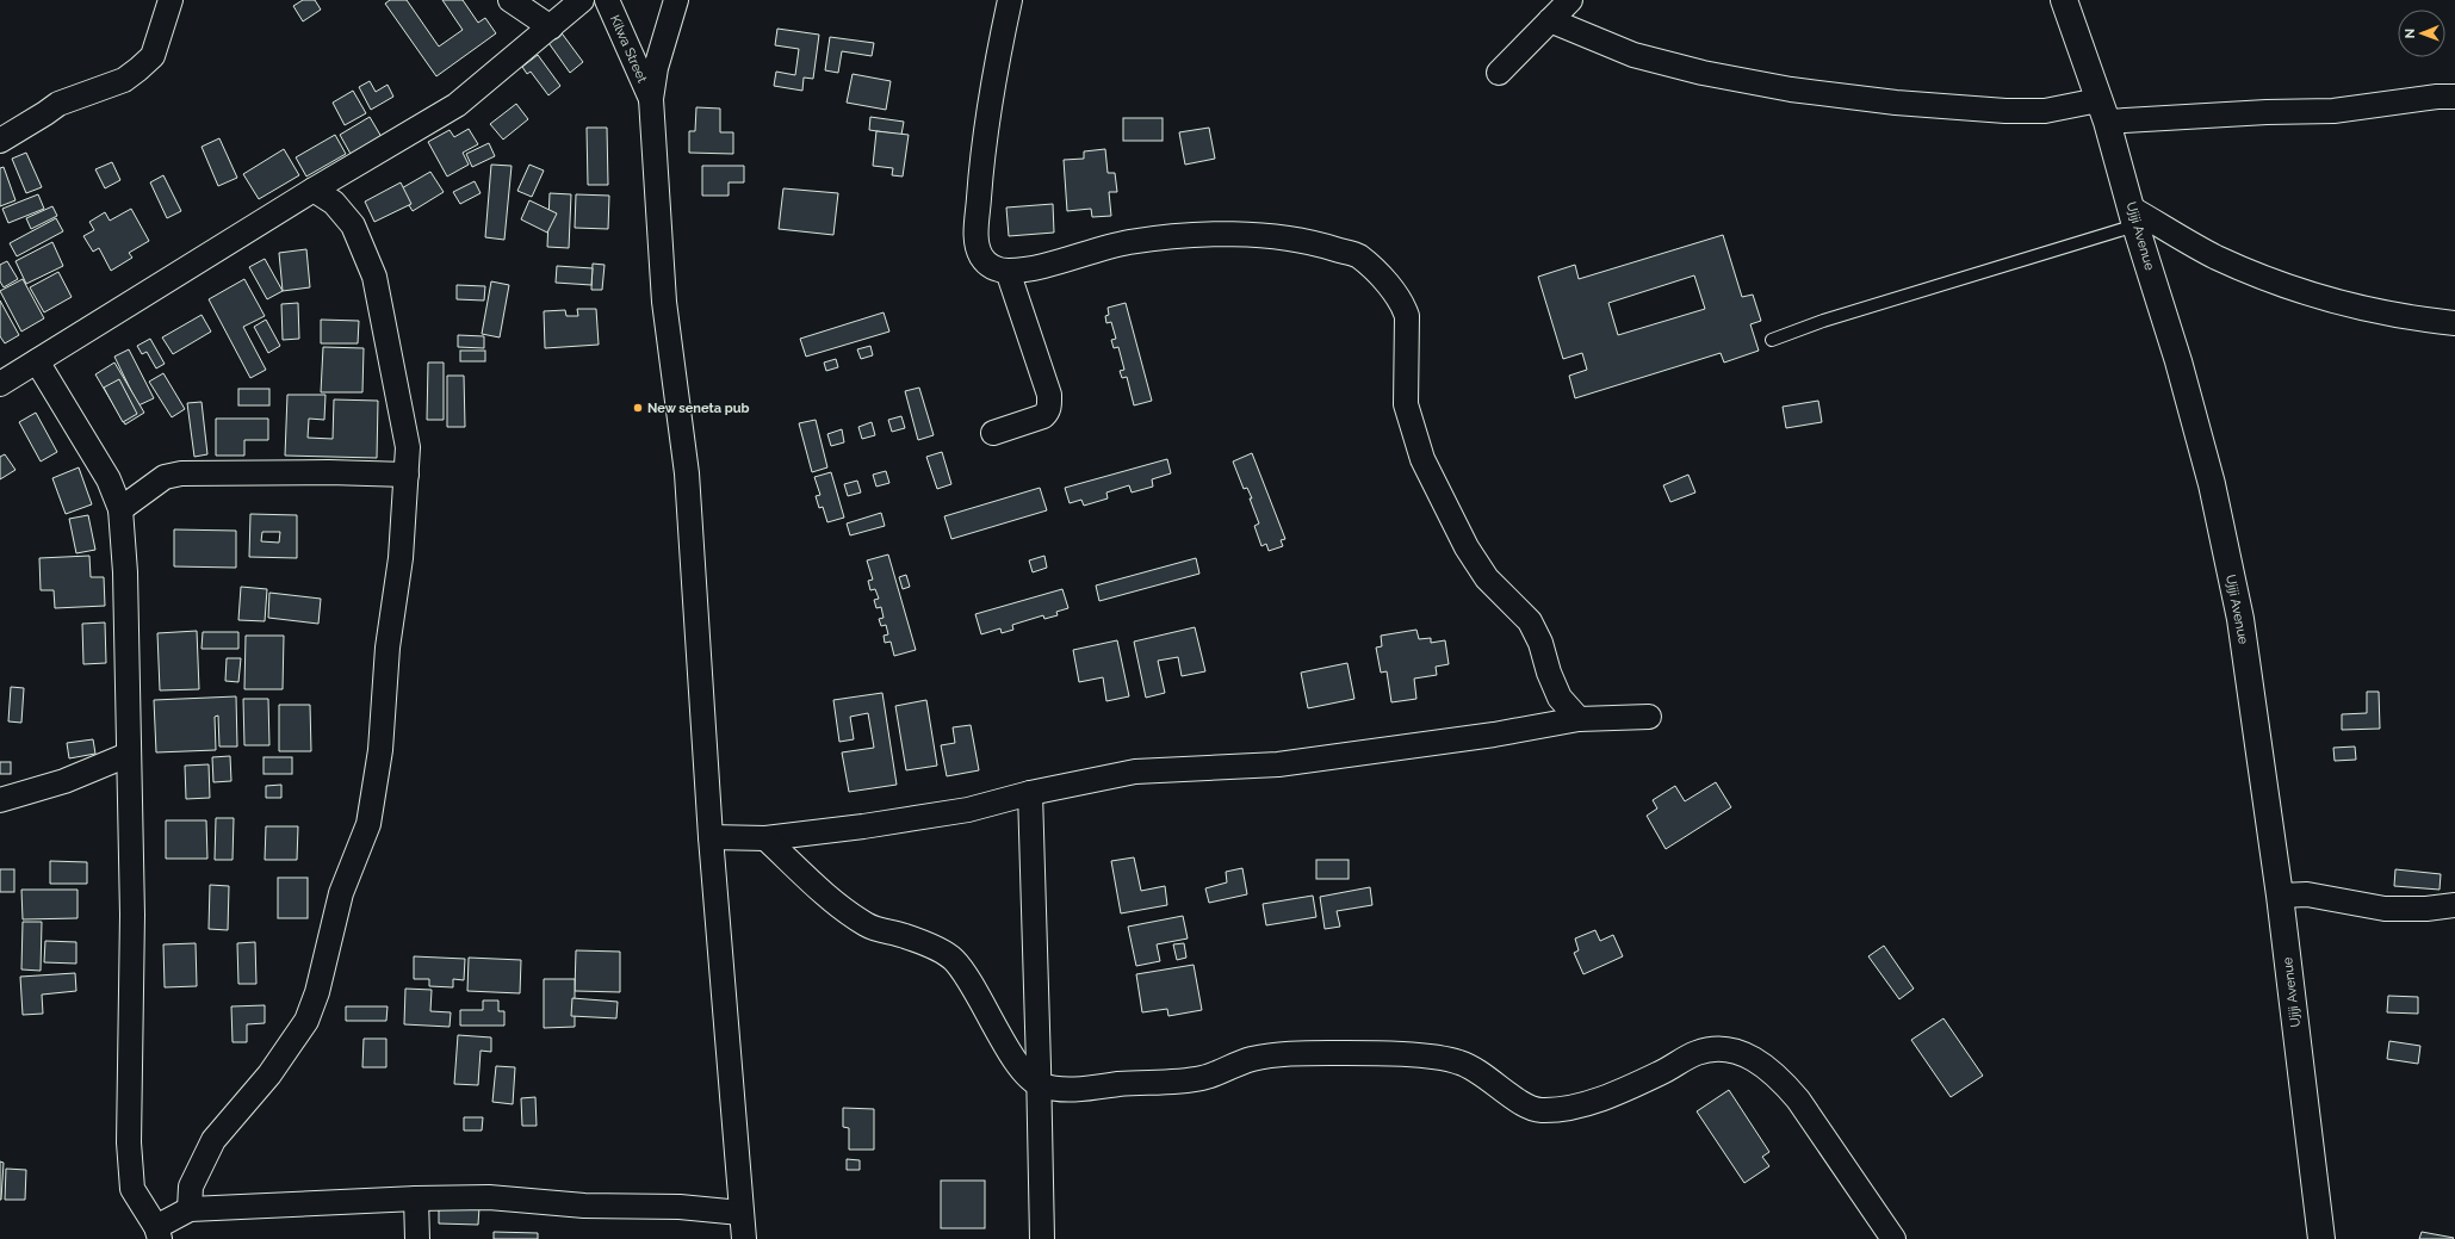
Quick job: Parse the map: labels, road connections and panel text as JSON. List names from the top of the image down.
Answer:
{
  "streets": {
    "main road": ["Ujiji Avenue"],
    "street": ["Kilwa Street"]
  },
  "places": ["New seneta pub"],
  "north": "left"
}
